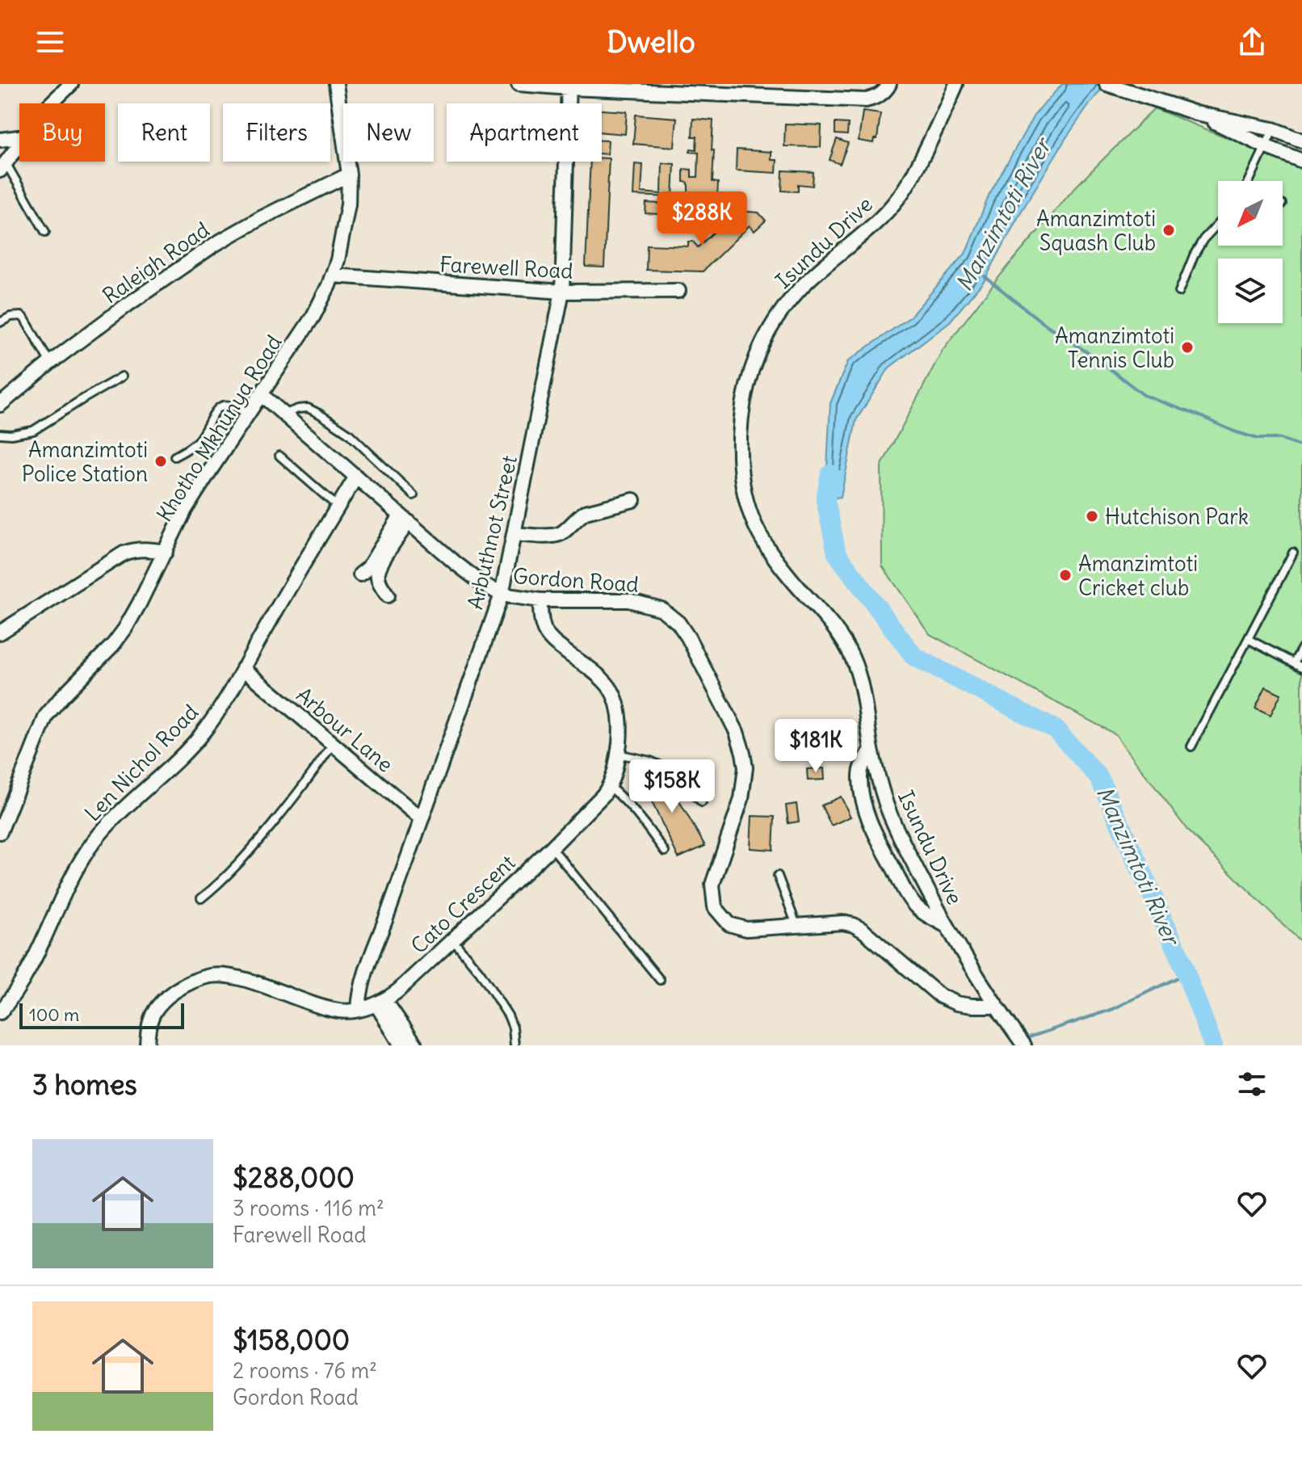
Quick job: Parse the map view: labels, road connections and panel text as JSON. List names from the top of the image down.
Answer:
{
  "streets": {
    "street": [
      "Isundu Drive",
      "Raleigh Road",
      "Farewell Road",
      "Khotho Mkhunya Road",
      "Arbuthnot Street",
      "Gordon Road",
      "Arbour Lane",
      "Len Nichol Road",
      "Cato Crescent"
    ]
  },
  "crossings": [
    ["Isundu Drive", "Gordon Road"],
    ["Raleigh Road", "Khotho Mkhunya Road"],
    ["Farewell Road", "Khotho Mkhunya Road"],
    ["Farewell Road", "Arbuthnot Street"],
    ["Arbuthnot Street", "Gordon Road"],
    ["Arbuthnot Street", "Arbour Lane"],
    ["Arbuthnot Street", "Cato Crescent"],
    ["Gordon Road", "Cato Crescent"],
    ["Arbour Lane", "Len Nichol Road"]
  ],
  "water": ["Manzimtoti River"],
  "places": [
    "Amanzimtoti Squash Club",
    "Amanzimtoti Tennis Club",
    "Amanzimtoti Police Station",
    "Hutchison Park",
    "Amanzimtoti Cricket club"
  ],
  "scale_bar": "100 m",
  "north": "bottom left",
  "page": {
    "header": "Dwello",
    "chip": [
      "Buy",
      "Rent",
      "Filters",
      "New",
      "Apartment"
    ],
    "price": ["$288K", "$181K", "$158K"],
    "scale": "100 m",
    "heading": "3 homes",
    "list": [
      {
        "name": "$288,000",
        "note": "3 rooms · 116 m² · Farewell Road"
      },
      {
        "name": "$158,000",
        "note": "2 rooms · 76 m² · Gordon Road"
      }
    ]
  }
}
